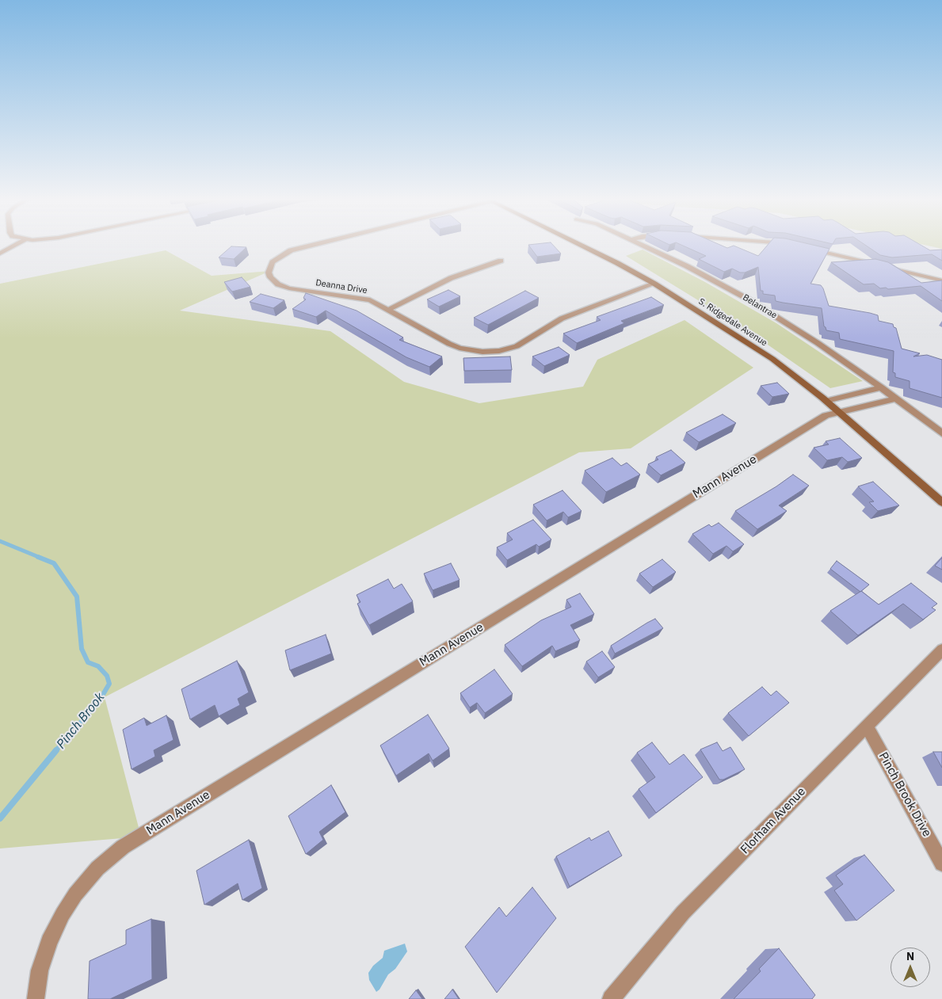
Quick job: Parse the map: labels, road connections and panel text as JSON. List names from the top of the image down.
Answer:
{
  "streets": {
    "main road": ["S. Ridgedale Avenue"],
    "street": [
      "Deanna Drive",
      "Belantrae",
      "Mann Avenue",
      "Pinch Brook Drive",
      "Florham Avenue"
    ]
  },
  "crossings": [
    ["Deanna Drive", "S. Ridgedale Avenue"],
    ["S. Ridgedale Avenue", "Mann Avenue"],
    ["Pinch Brook Drive", "Florham Avenue"]
  ],
  "water": ["Pinch Brook"],
  "north": "top"
}
